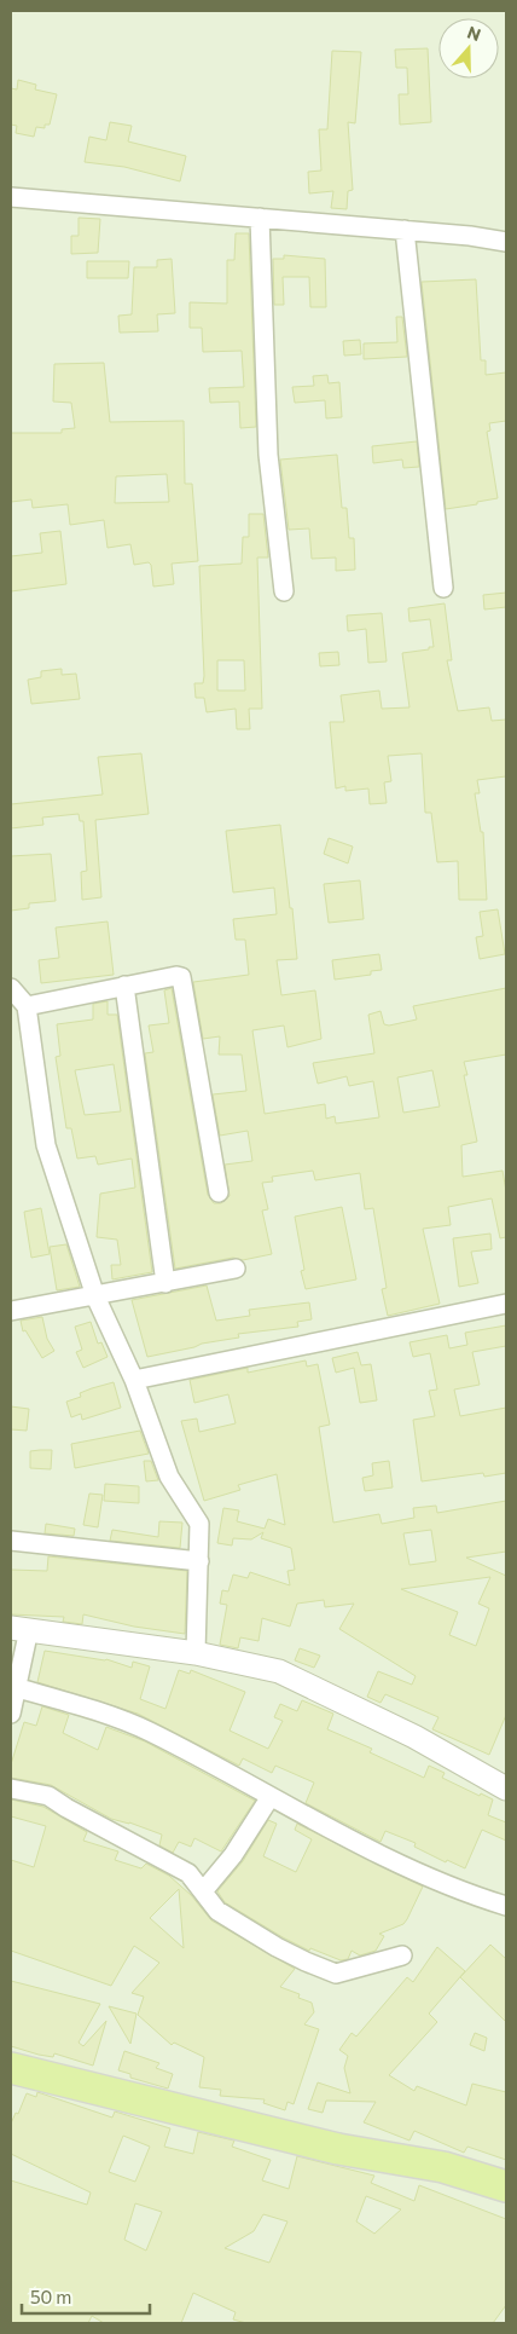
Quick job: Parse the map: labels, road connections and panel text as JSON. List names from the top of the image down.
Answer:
{
  "scale_bar": "50 m",
  "north": "top"
}
